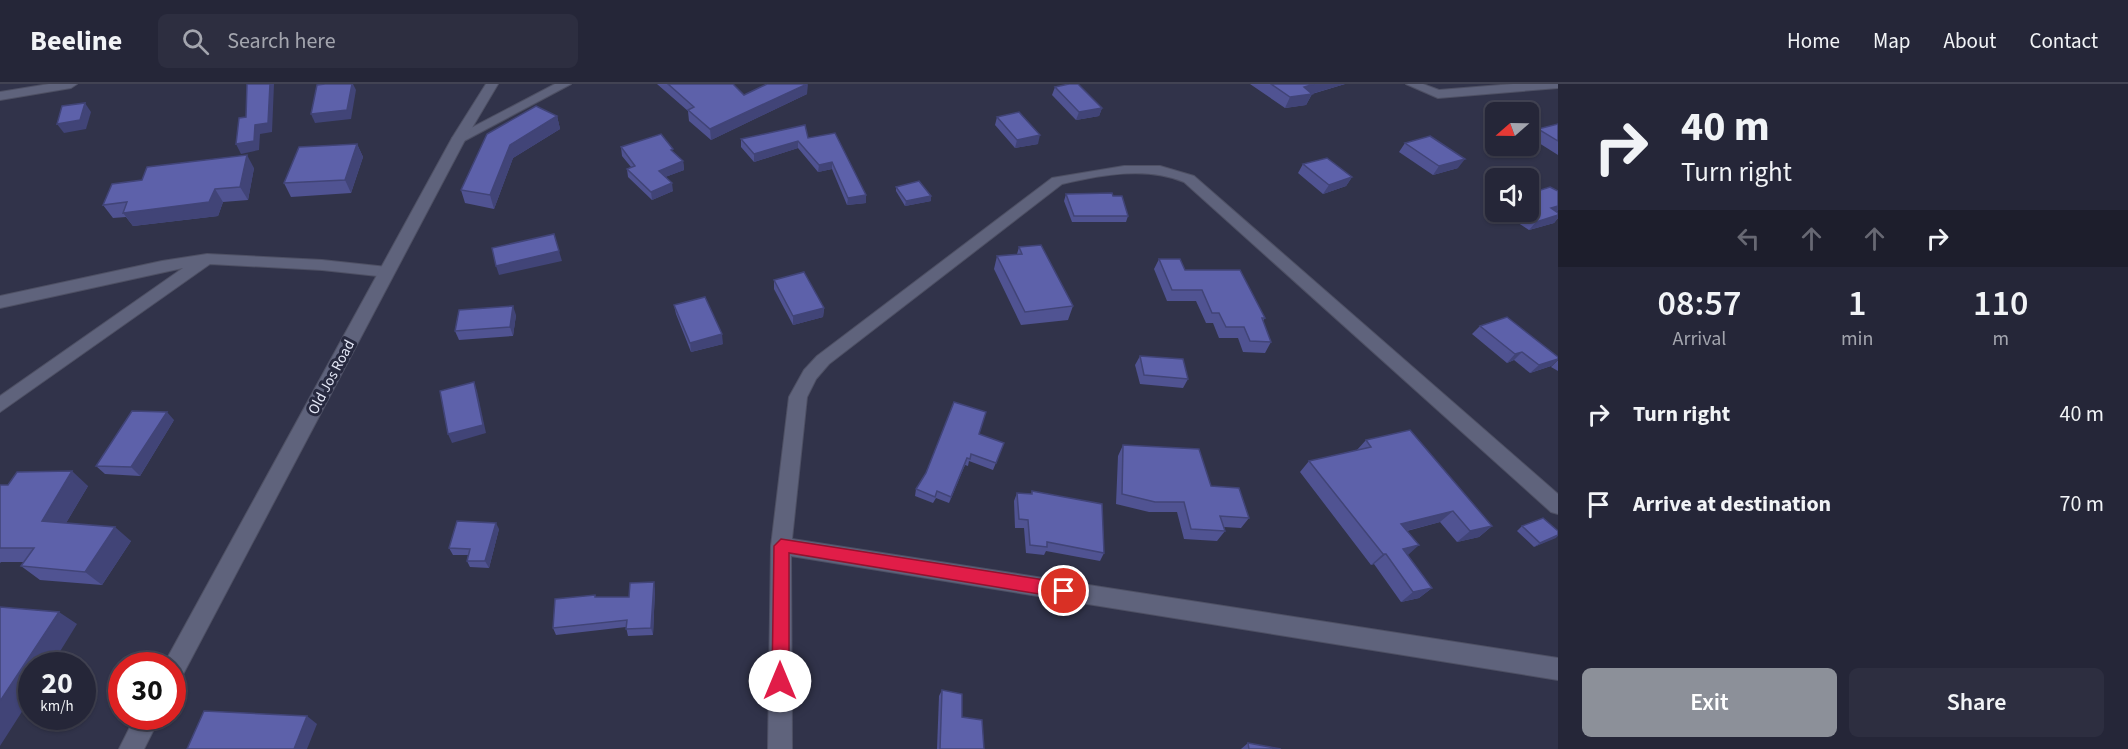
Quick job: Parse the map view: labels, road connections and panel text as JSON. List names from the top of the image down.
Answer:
{
  "streets": {
    "street": ["Old Jos Road"]
  },
  "north": "left",
  "page": {
    "header": "Beeline",
    "search": "Search here",
    "nav": [
      "Home",
      "Map",
      "About",
      "Contact"
    ],
    "turn": ["40 m", "Turn right"],
    "eta": [
      "08:57",
      "Arrival",
      "1",
      "min",
      "110",
      "m"
    ],
    "list": [
      {
        "name": "Turn right",
        "value": "40 m"
      },
      {
        "name": "Arrive at destination",
        "value": "70 m"
      }
    ],
    "speed": "20 km/h",
    "limit": "30",
    "buttons": ["Exit", "Share"]
  }
}
